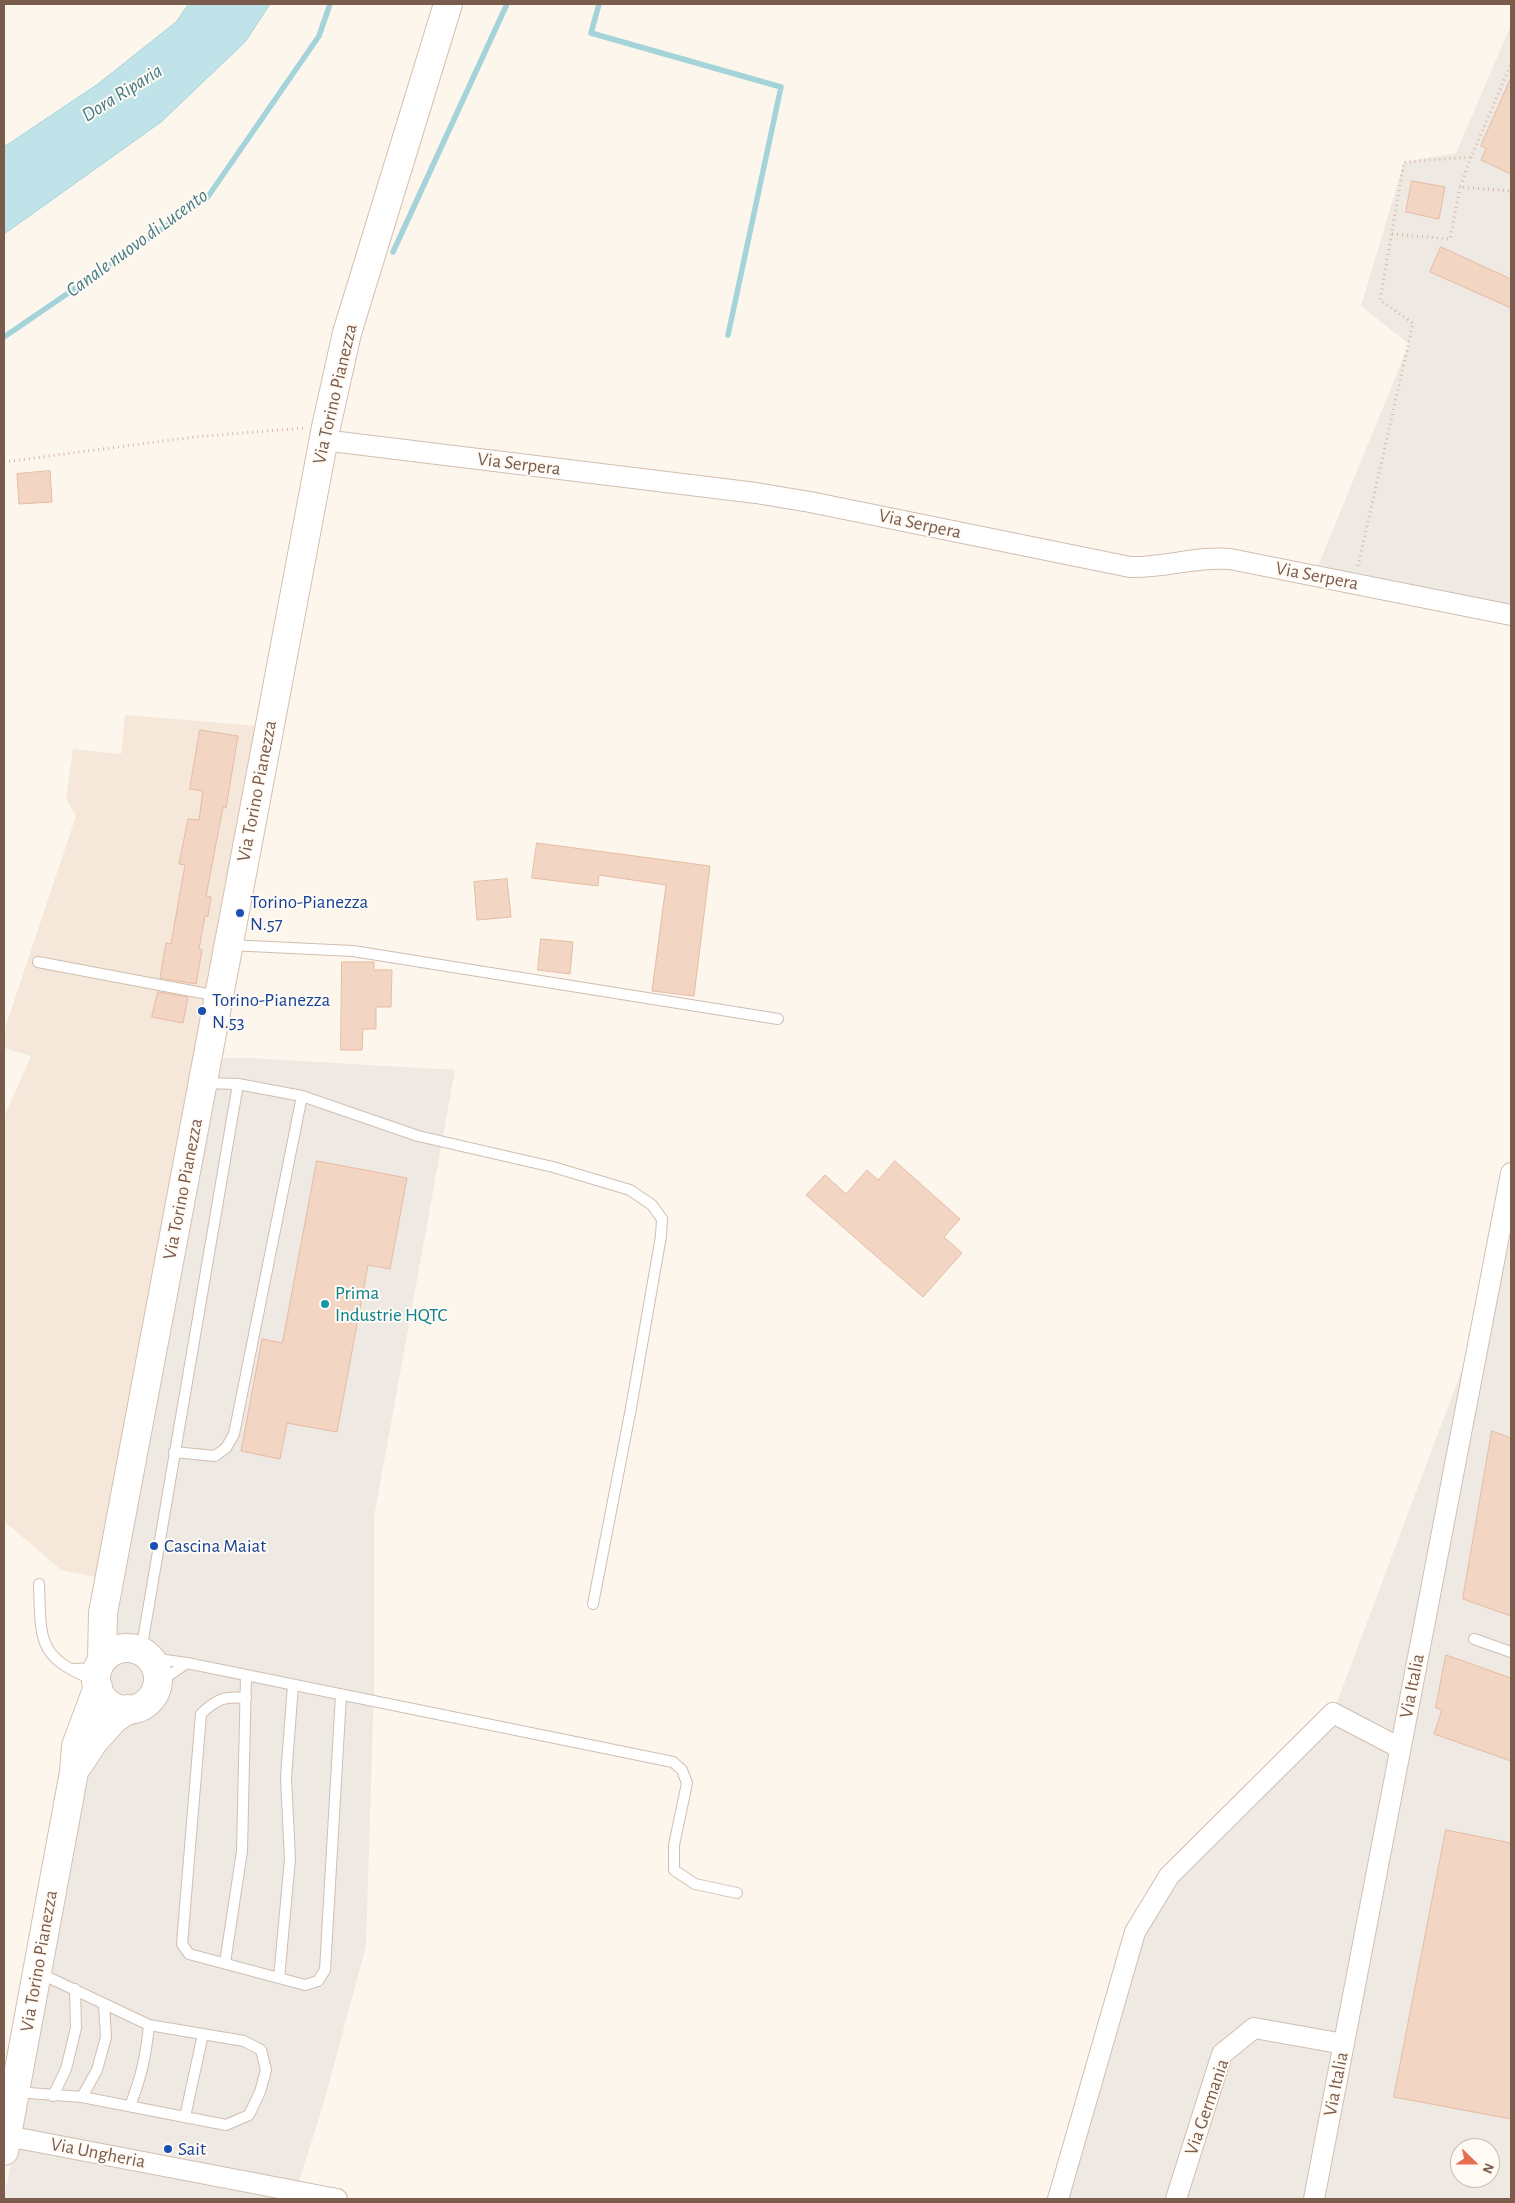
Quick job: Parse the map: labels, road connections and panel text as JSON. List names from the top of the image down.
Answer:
{
  "streets": {
    "main road": ["Via Torino Pianezza"],
    "street": [
      "Via Serpera",
      "Via Italia",
      "Via Germania",
      "Via Ungheria"
    ]
  },
  "crossings": [
    ["Via Torino Pianezza", "Via Serpera"],
    ["Via Torino Pianezza", "Via Ungheria"],
    ["Via Italia", "Via Germania"]
  ],
  "water": ["Dora Riparia", "Canale nuovo di Lucento"],
  "places": [
    "Torino-Pianezza N.57",
    "Torino-Pianezza N.53",
    "Prima Industrie HQTC",
    "Cascina Maiat",
    "Sait"
  ],
  "north": "right"
}
